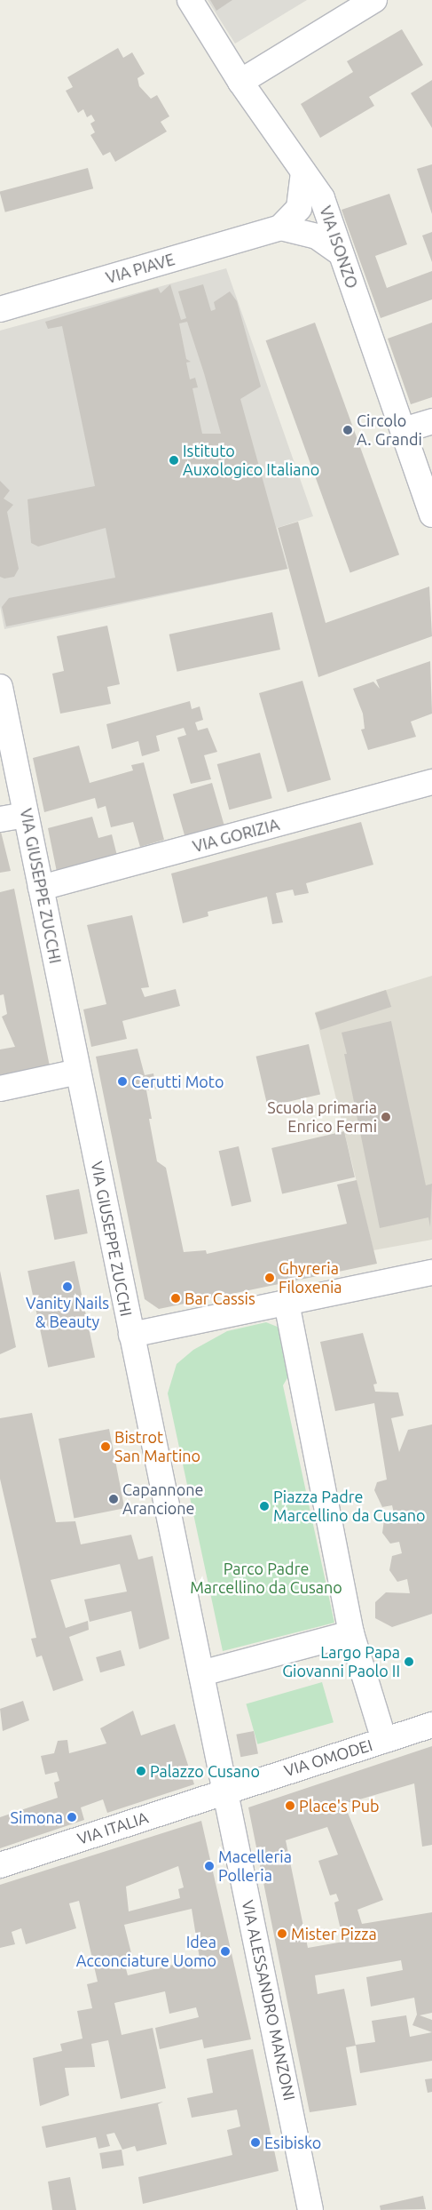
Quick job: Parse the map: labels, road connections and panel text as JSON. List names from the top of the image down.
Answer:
{
  "streets": {
    "street": [
      "VIA ISONZO",
      "VIA PIAVE",
      "VIA GORIZIA",
      "VIA GIUSEPPE ZUCCHI",
      "VIA OMODEI",
      "VIA ITALIA",
      "VIA ALESSANDRO MANZONI"
    ]
  },
  "crossings": [
    ["VIA ISONZO", "VIA PIAVE"],
    ["VIA GORIZIA", "VIA GIUSEPPE ZUCCHI"],
    ["VIA GIUSEPPE ZUCCHI", "VIA OMODEI"],
    ["VIA GIUSEPPE ZUCCHI", "VIA ITALIA"],
    ["VIA GIUSEPPE ZUCCHI", "VIA ALESSANDRO MANZONI"],
    ["VIA OMODEI", "VIA ITALIA"],
    ["VIA OMODEI", "VIA ALESSANDRO MANZONI"],
    ["VIA ITALIA", "VIA ALESSANDRO MANZONI"]
  ],
  "parks": ["Parco Padre Marcellino da Cusano"],
  "places": [
    "Circolo A. Grandi",
    "Istituto Auxologico Italiano",
    "Cerutti Moto",
    "Scuola primaria Enrico Fermi",
    "Ghyreria Filoxenia",
    "Vanity Nails & Beauty",
    "Bar Cassis",
    "Bistrot San Martino",
    "Capannone Arancione",
    "Piazza Padre Marcellino da Cusano",
    "Largo Papa Giovanni Paolo II",
    "Palazzo Cusano",
    "Place's Pub",
    "Simona",
    "Macelleria Polleria",
    "Mister Pizza",
    "Idea Acconciature Uomo",
    "Esibisko"
  ]
}
